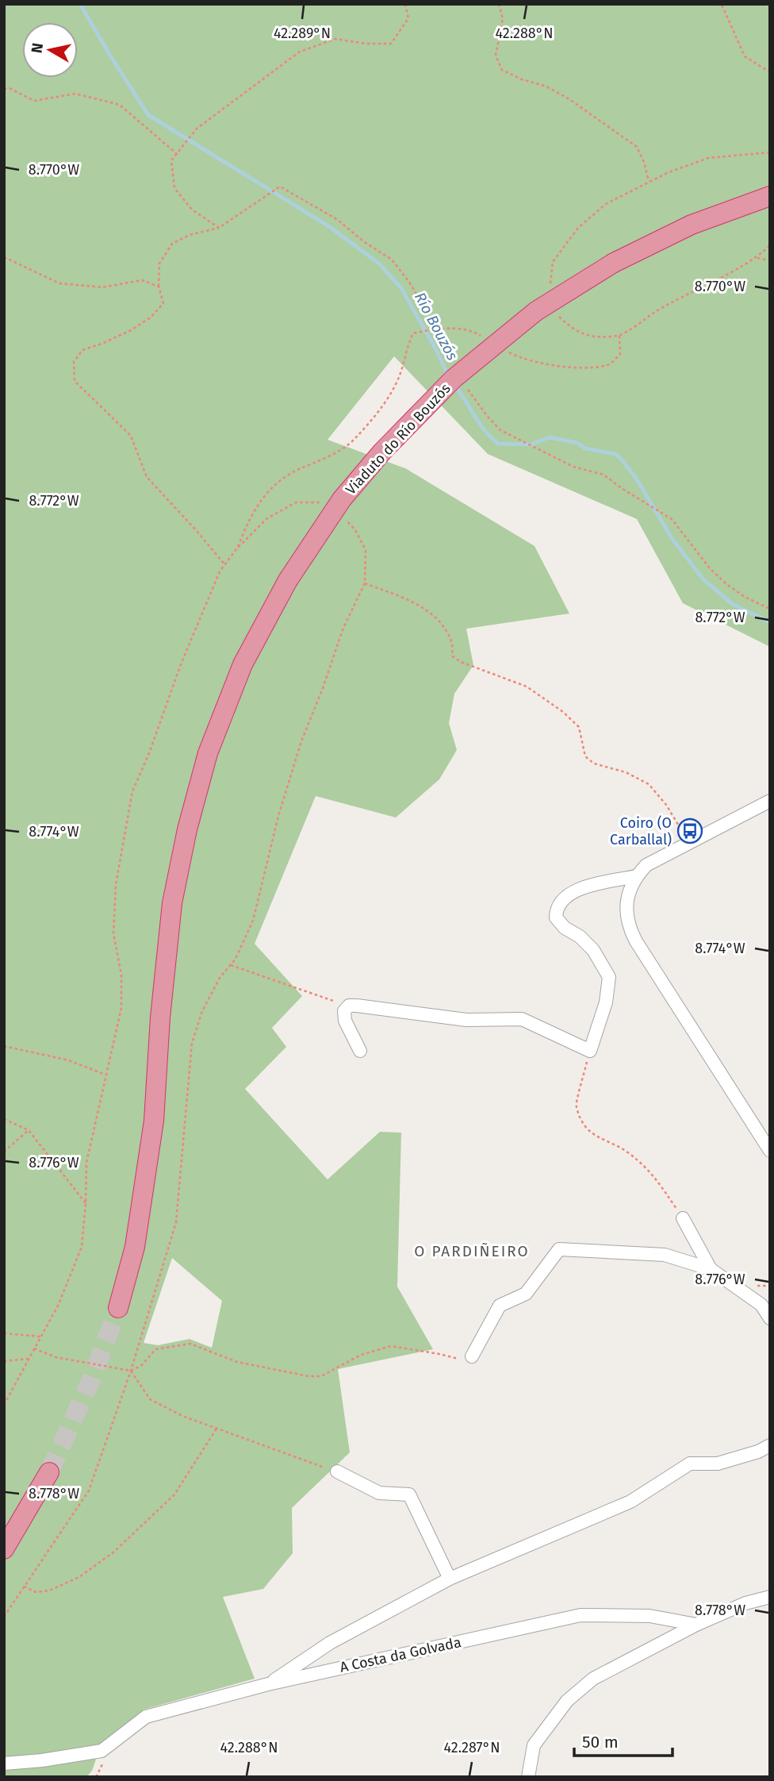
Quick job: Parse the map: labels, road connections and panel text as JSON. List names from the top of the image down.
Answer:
{
  "streets": {
    "highway": ["Viaduto do Río Bouzós"],
    "street": ["A Costa da Golvada"]
  },
  "districts": ["O PARDIÑEIRO"],
  "water": ["Río Bouzós"],
  "places": {
    "bus stop": ["Coiro (O Carballal)"]
  },
  "scale_bar": "50 m",
  "north": "left",
  "coordinates": [
    "42.289°N",
    "42.288°N",
    "8.770°W",
    "8.772°W",
    "8.774°W",
    "8.776°W",
    "8.778°W",
    "42.287°N"
  ]
}
